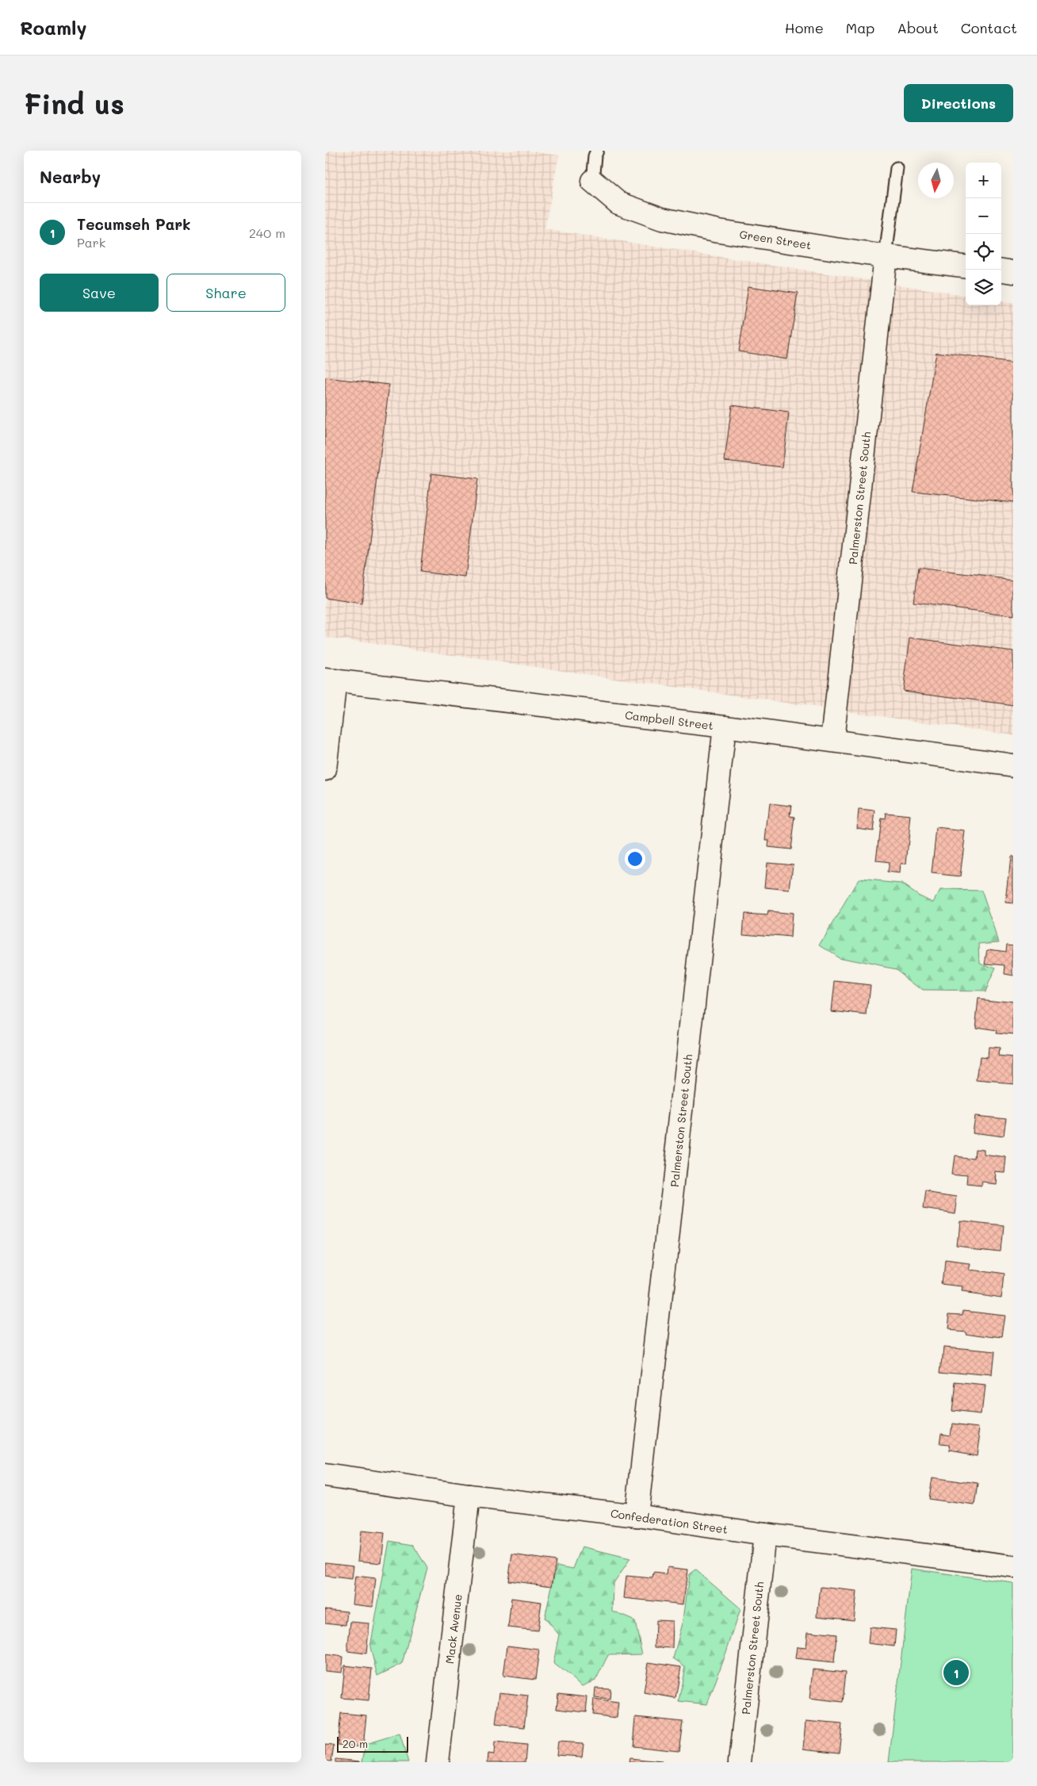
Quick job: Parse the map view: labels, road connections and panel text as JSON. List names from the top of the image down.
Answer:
{
  "streets": {
    "street": [
      "Green Street",
      "Palmerston Street South",
      "Campbell Street",
      "Confederation Street",
      "Mack Avenue"
    ]
  },
  "crossings": [
    ["Green Street", "Palmerston Street South"],
    ["Palmerston Street South", "Campbell Street"],
    ["Palmerston Street South", "Confederation Street"],
    ["Confederation Street", "Mack Avenue"]
  ],
  "scale_bar": "20 m",
  "north": "bottom",
  "page": {
    "header": "Roamly",
    "nav": [
      "Home",
      "Map",
      "About",
      "Contact"
    ],
    "buttons": [
      "Directions",
      ["Save", "Share"]
    ],
    "title": "Find us",
    "heading": "Nearby",
    "map_buttons": ["+", "−"],
    "list": [
      {
        "mark": "1",
        "name": "Tecumseh Park",
        "note": "Park",
        "value": "240 m"
      }
    ],
    "pins": "1",
    "scale": "20 m"
  }
}
